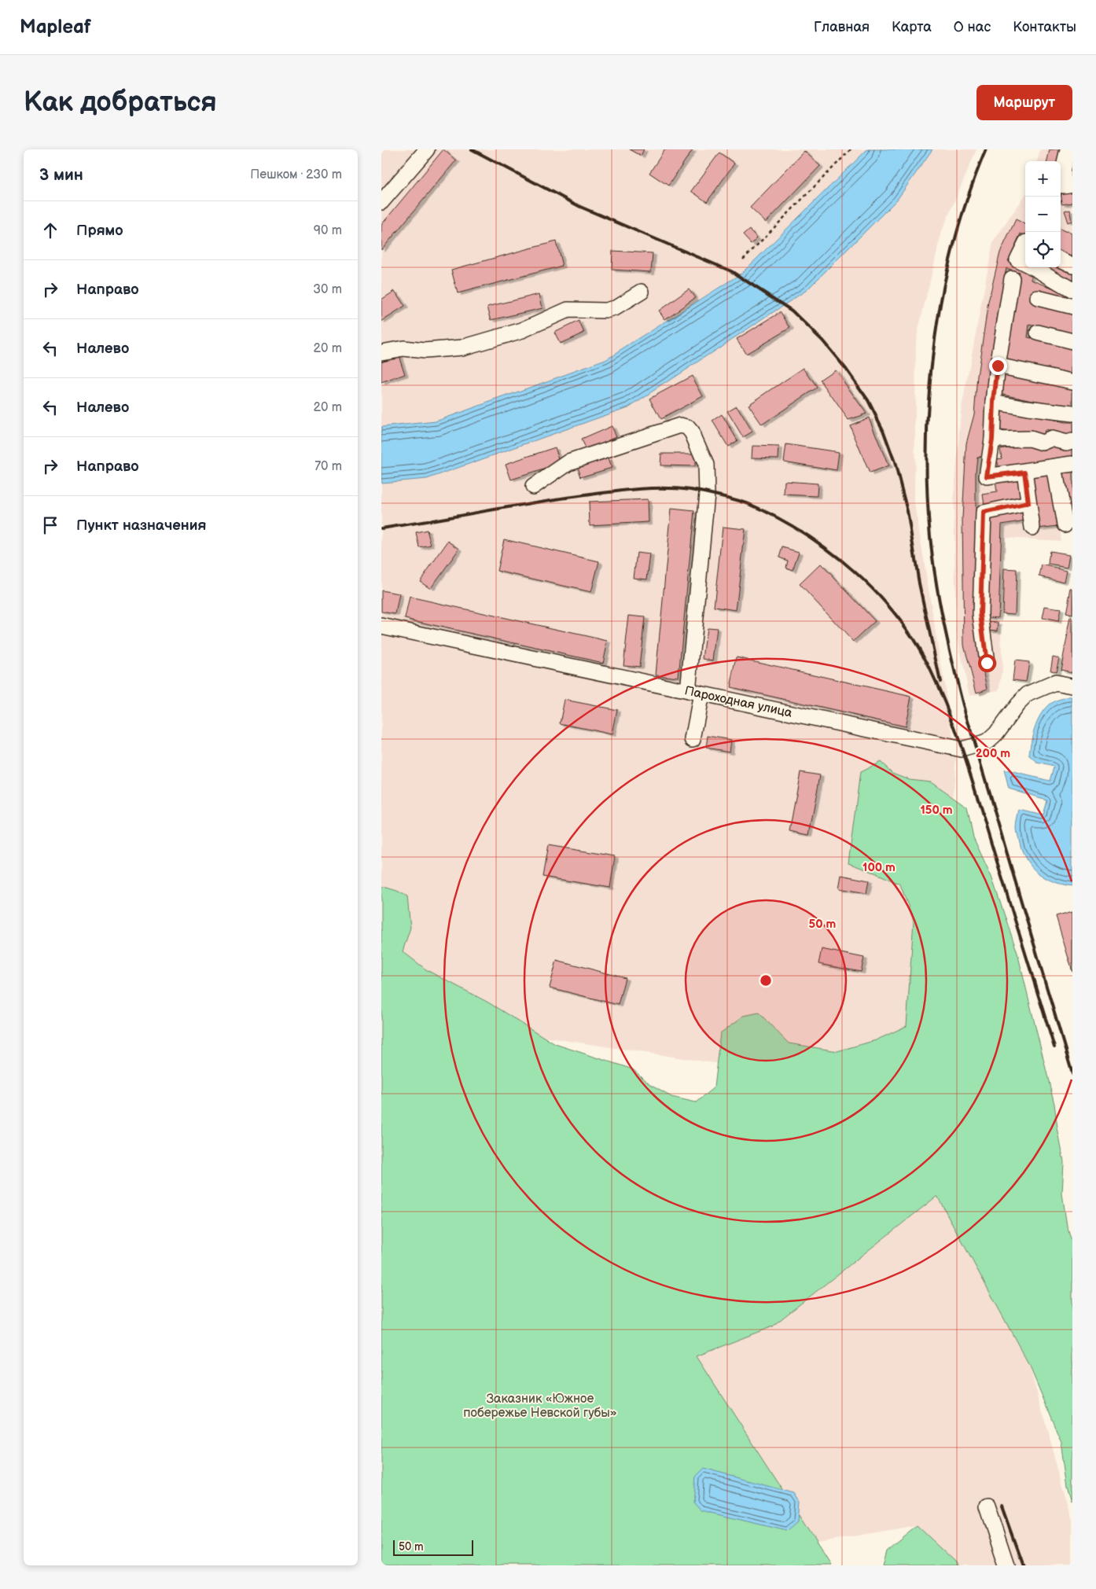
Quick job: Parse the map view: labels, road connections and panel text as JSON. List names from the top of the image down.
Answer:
{
  "streets": {
    "street": ["Пароходная улица"]
  },
  "parks": ["Заказник «Южное побережье Невской губы»"],
  "scale_bar": "50 m",
  "page": {
    "header": "Mapleaf",
    "nav": [
      "Главная",
      "Карта",
      "О нас",
      "Контакты"
    ],
    "buttons": "Маршрут",
    "title": "Как добраться",
    "heading": ["3 мин", "Пешком · 230 m"],
    "map_buttons": ["+", "−"],
    "list": [
      ["Прямо", "90 m"],
      ["Направо", "30 m"],
      ["Налево", "20 m"],
      ["Налево", "20 m"],
      ["Направо", "70 m"],
      "Пункт назначения"
    ],
    "scale": "50 m"
  },
  "rings": [
    "200 m",
    "150 m",
    "100 m",
    "50 m"
  ]
}
